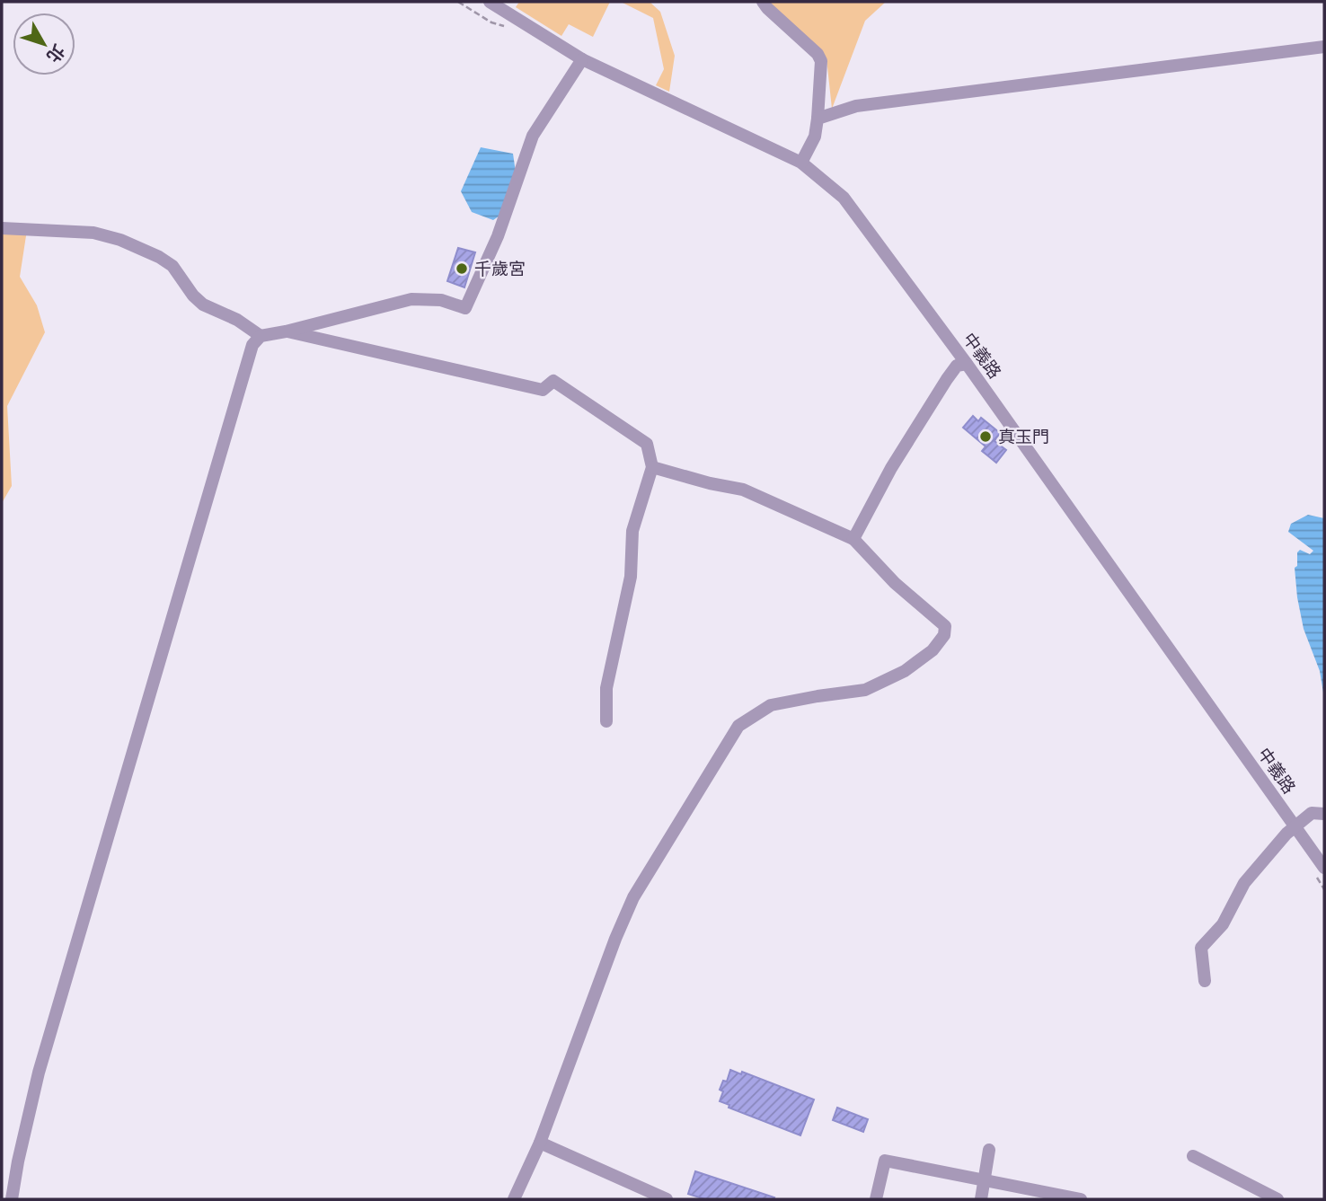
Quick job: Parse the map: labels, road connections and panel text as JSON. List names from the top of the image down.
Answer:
{
  "streets": {
    "street": ["中義路"]
  },
  "places": ["千歲宮", "真玉門"],
  "north": "bottom right"
}
